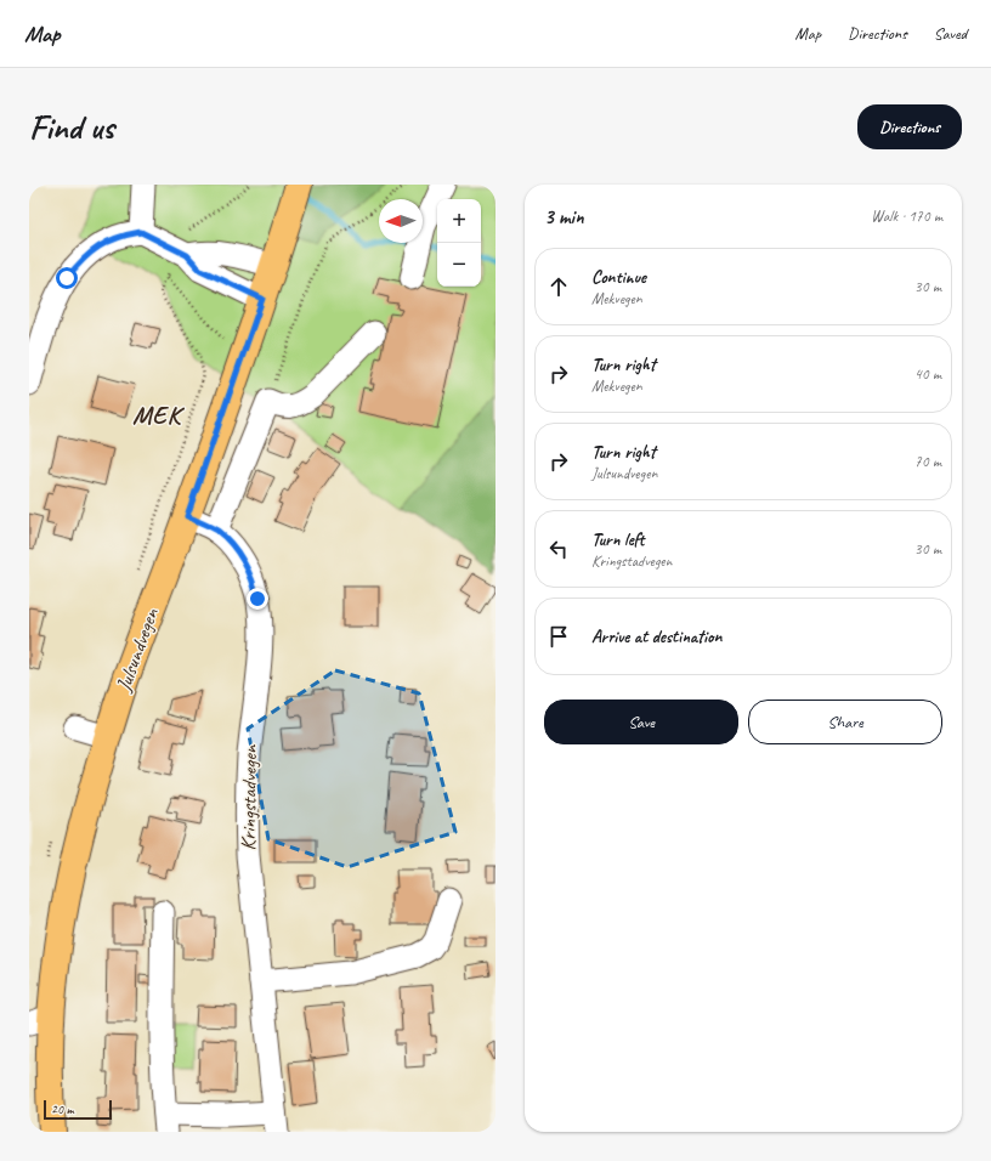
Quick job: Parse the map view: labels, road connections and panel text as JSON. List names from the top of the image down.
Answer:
{
  "streets": {
    "main road": ["Julsundvegen"],
    "street": ["Kringstadvegen"]
  },
  "crossings": [
    ["Julsundvegen", "Kringstadvegen"]
  ],
  "districts": ["MEK"],
  "scale_bar": "20 m",
  "north": "left",
  "page": {
    "header": "Map",
    "nav": ["Map", "Directions", "Saved"],
    "buttons": [
      "Directions",
      ["Save", "Share"]
    ],
    "title": "Find us",
    "heading": ["3 min", "Walk · 170 m"],
    "map_buttons": ["+", "−"],
    "list": [
      ["Continue", "Mekvegen", "30 m"],
      ["Turn right", "Mekvegen", "40 m"],
      ["Turn right", "Julsundvegen", "70 m"],
      ["Turn left", "Kringstadvegen", "30 m"],
      "Arrive at destination"
    ],
    "scale": "20 m"
  }
}
